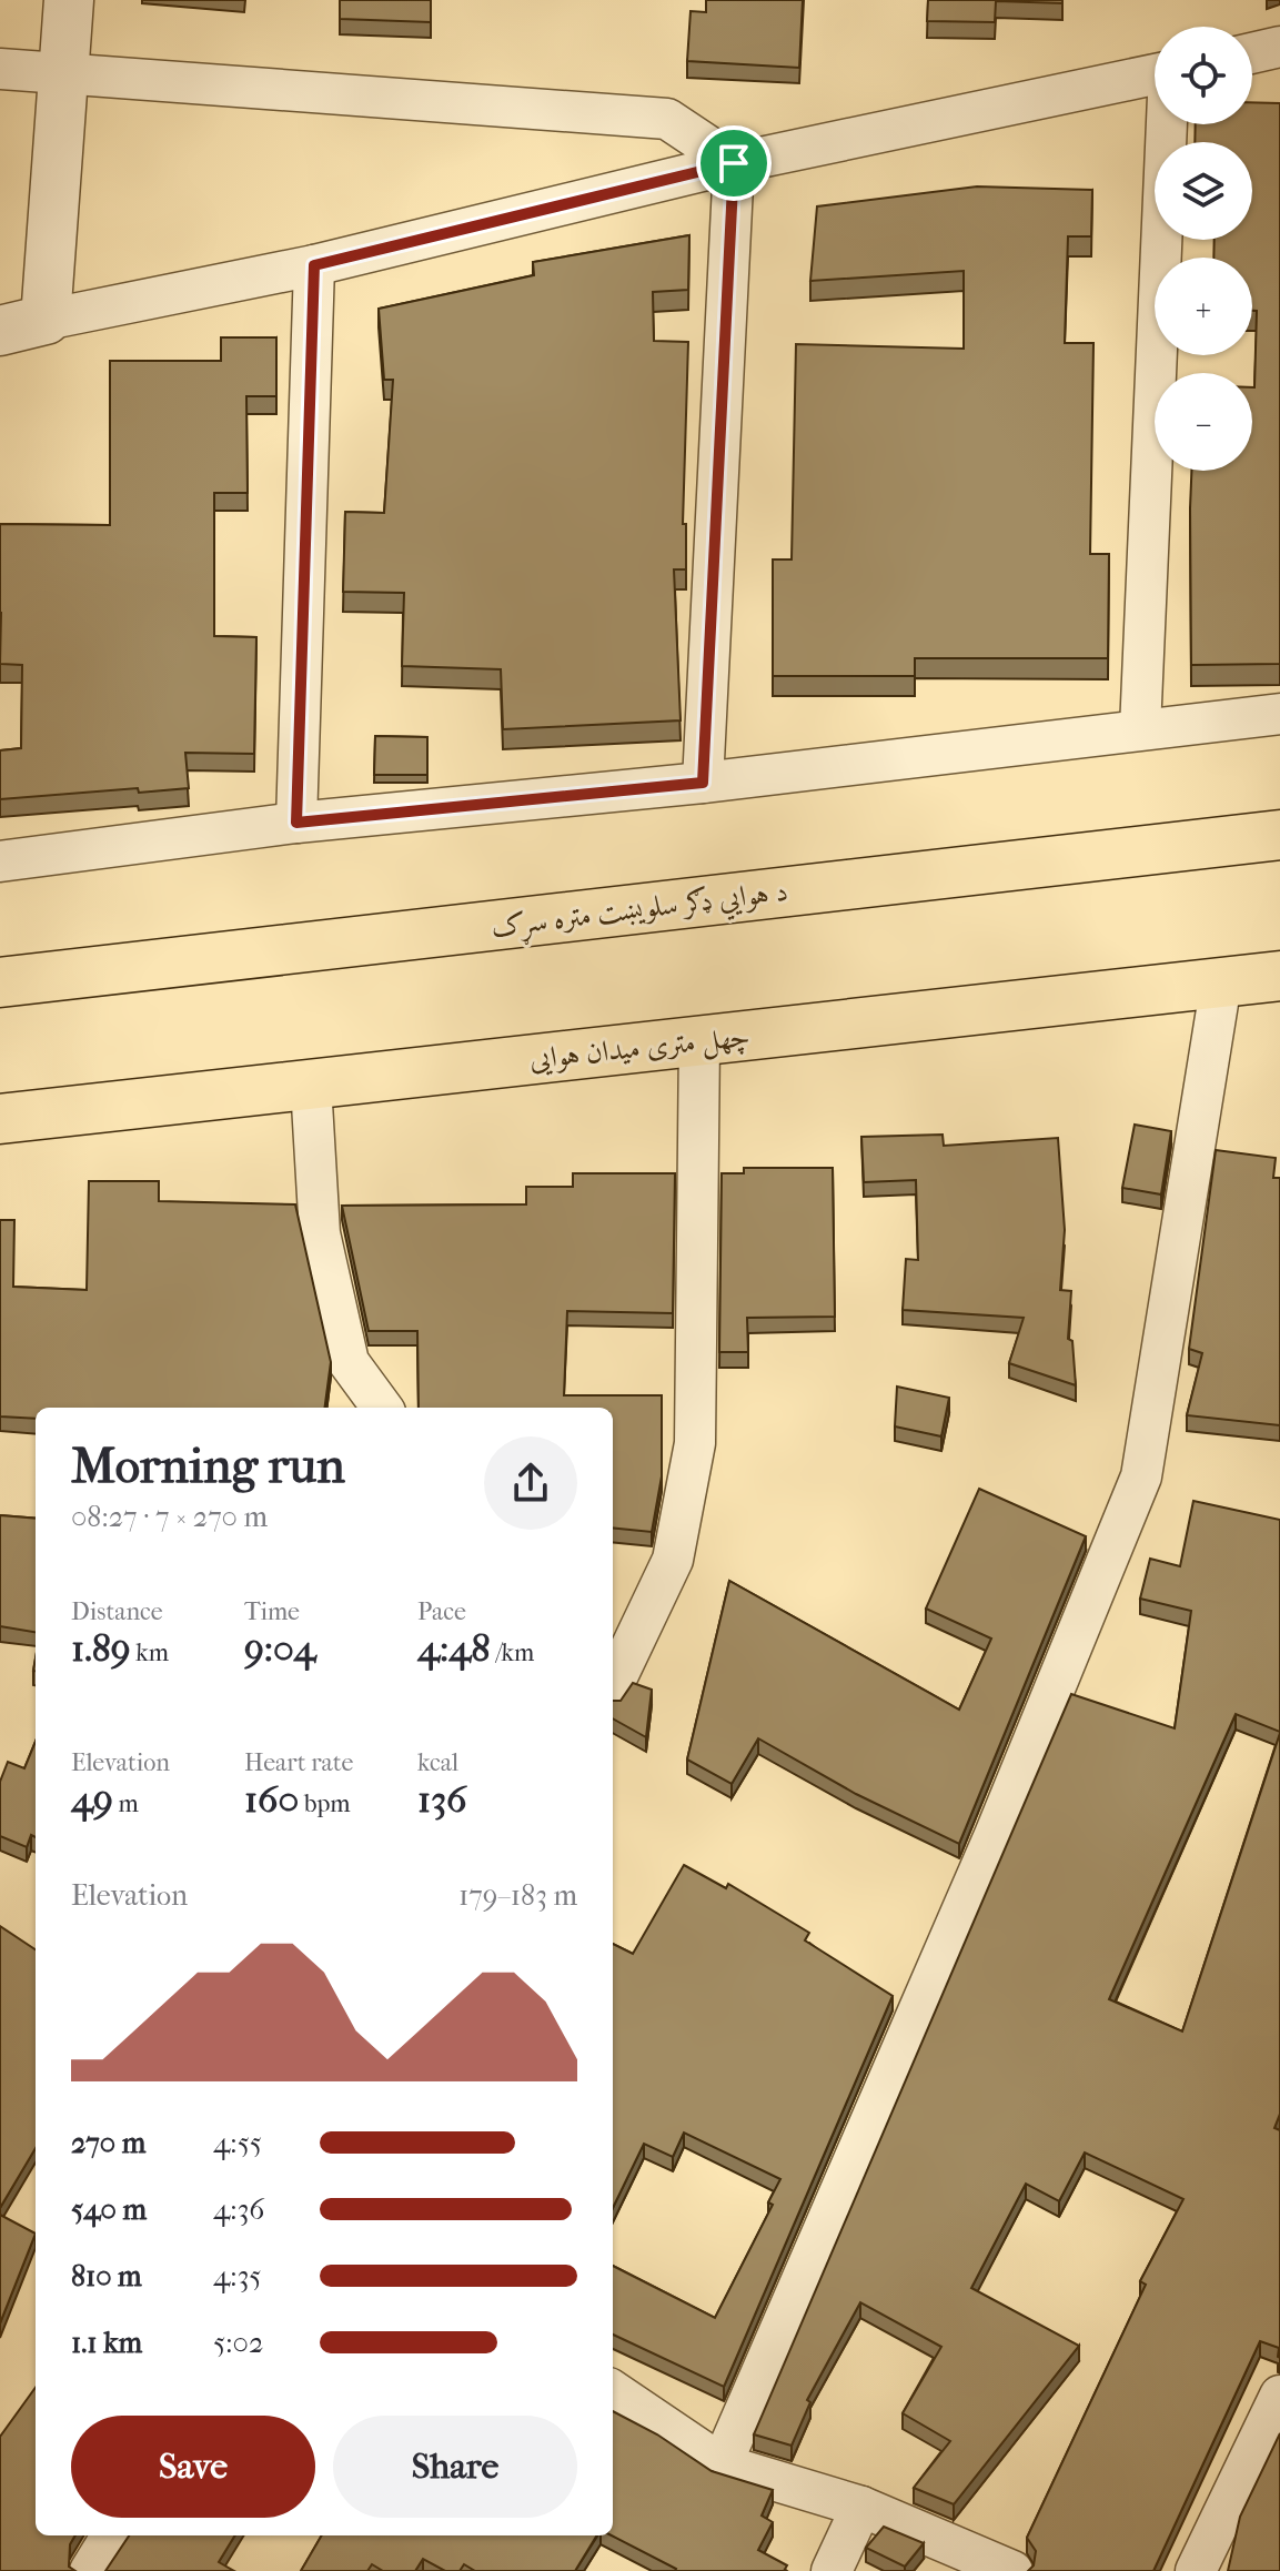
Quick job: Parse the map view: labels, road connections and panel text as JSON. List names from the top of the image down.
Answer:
{
  "streets": {
    "main road": ["د هوايي ډګر سلویښت متره سړک", "چهل متری میدان هوایی"]
  },
  "page": {
    "map_buttons": ["+", "−"],
    "heading": ["Morning run", "08:27 · 7 × 270 m"],
    "stats": [
      ["Distance", "1.89 km"],
      ["Time", "9:04"],
      ["Pace", "4:48 /km"],
      ["Elevation", "49 m"],
      ["Heart rate", "160 bpm"],
      ["kcal", "136"]
    ],
    "chart": ["Elevation", "179–183 m"],
    "list": [
      {
        "name": "270 m",
        "note": "4:55"
      },
      {
        "name": "540 m",
        "note": "4:36"
      },
      {
        "name": "810 m",
        "note": "4:35"
      },
      {
        "name": "1.1 km",
        "note": "5:02"
      }
    ],
    "buttons": ["Save", "Share"]
  }
}
